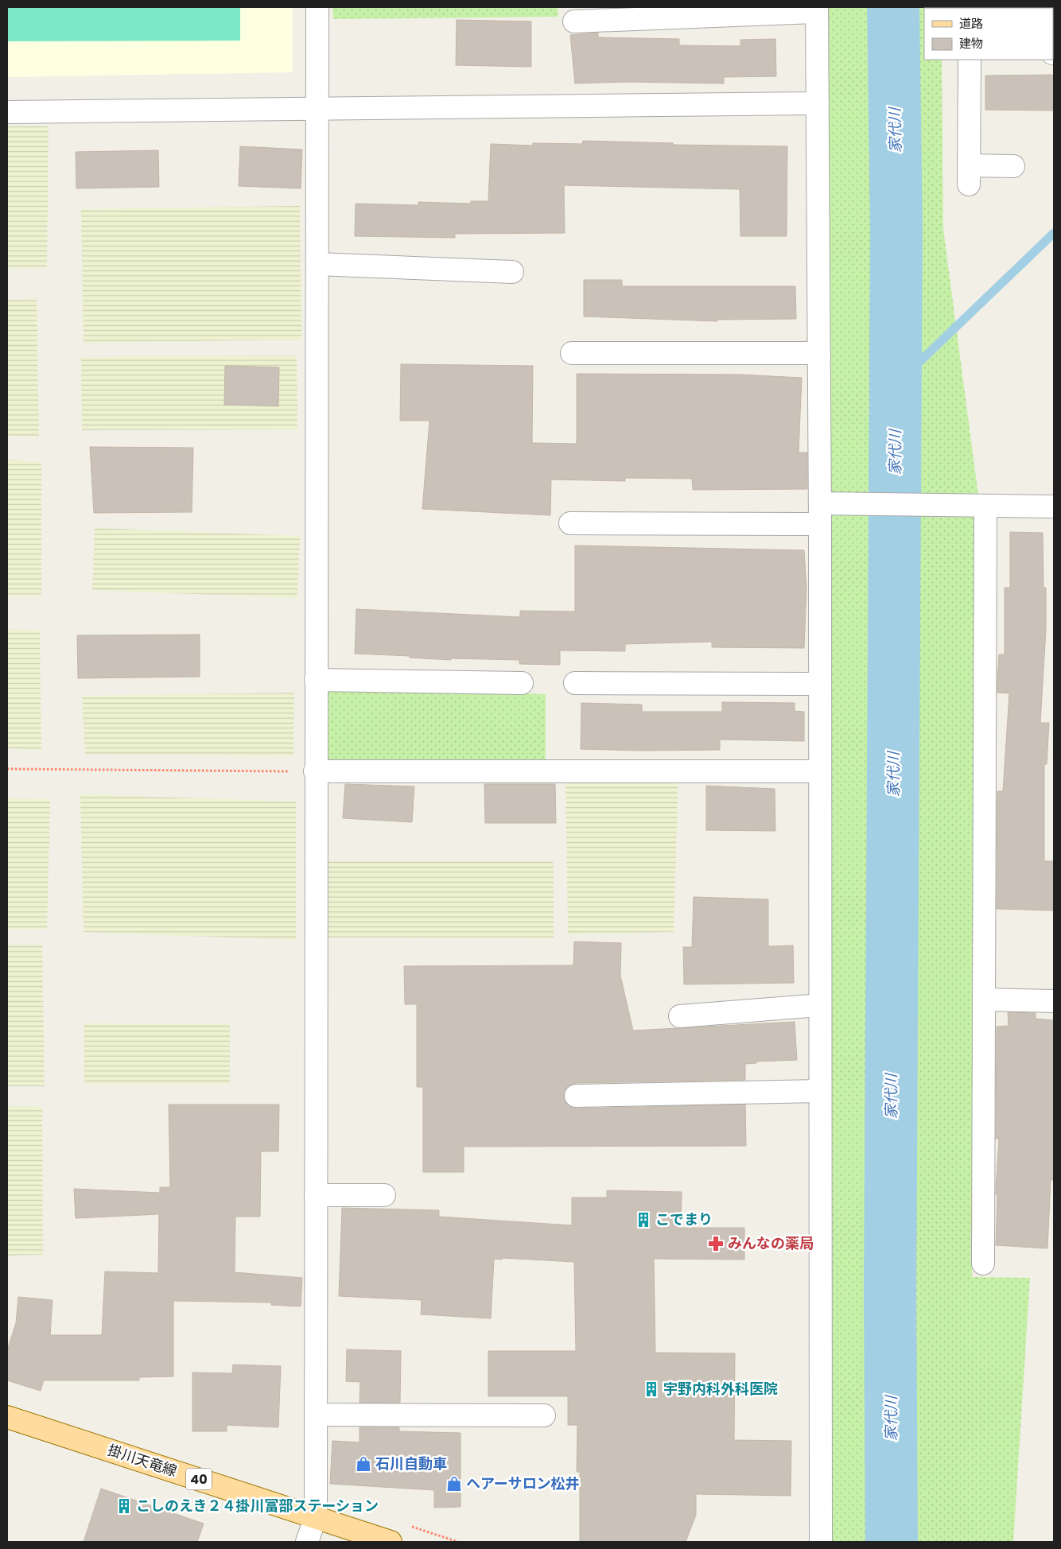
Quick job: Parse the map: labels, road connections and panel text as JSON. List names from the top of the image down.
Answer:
{
  "streets": {
    "main road": ["掛川天竜線", "40"]
  },
  "water": ["家代川"],
  "places": {
    "building": ["こでまり", "宇野内科外科医院", "こしのえき２４掛川富部ステーション"],
    "pharmacy": ["みんなの薬局"],
    "shop": ["石川自動車", "ヘアーサロン松井"]
  },
  "legend": ["道路", "建物"]
}
